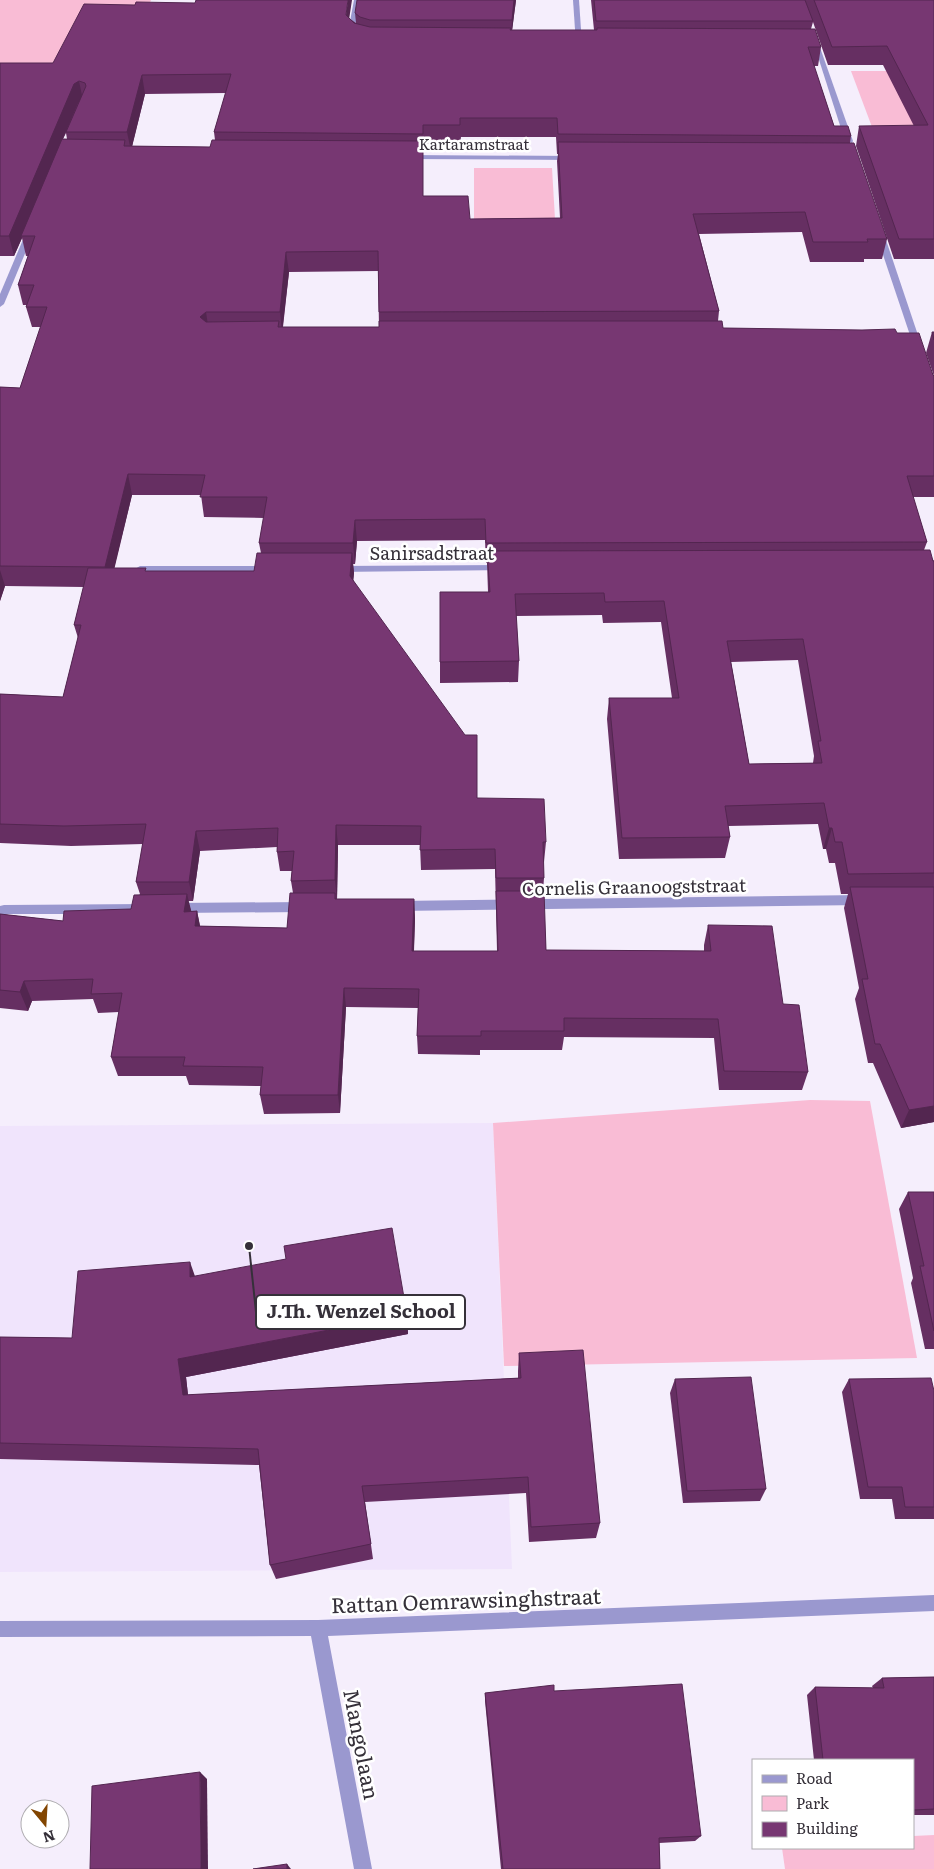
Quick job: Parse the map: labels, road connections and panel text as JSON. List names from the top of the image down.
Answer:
{
  "streets": {
    "street": [
      "Kartaramstraat",
      "Sanirsadstraat",
      "Cornelis Graanoogststraat",
      "Rattan Oemrawsinghstraat",
      "Mangolaan"
    ]
  },
  "crossings": [
    ["Rattan Oemrawsinghstraat", "Mangolaan"]
  ],
  "places": ["J.Th. Wenzel School"],
  "legend": ["Road", "Park", "Building"],
  "north": "bottom"
}
